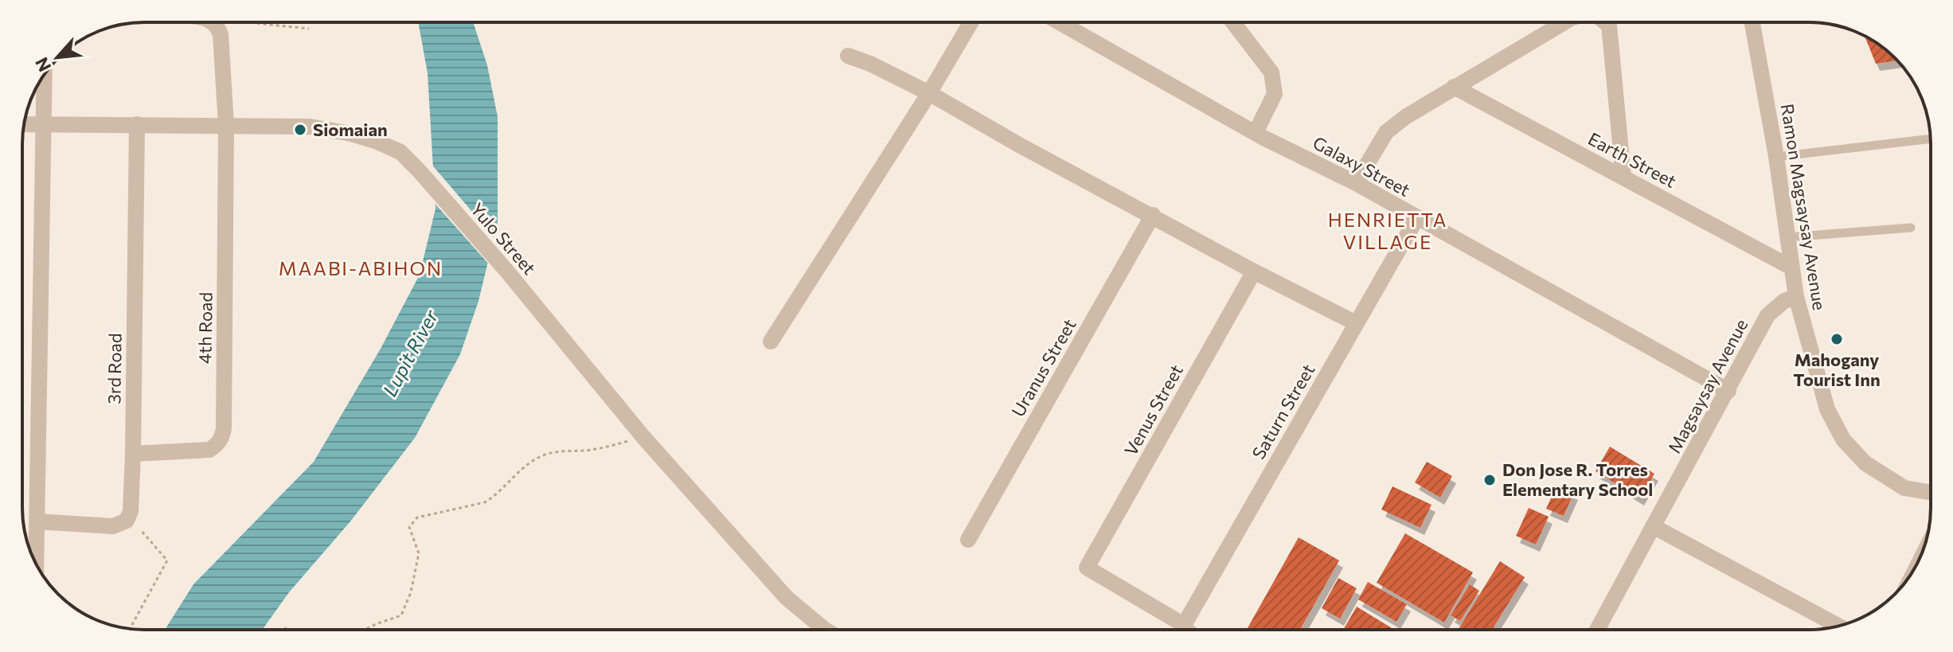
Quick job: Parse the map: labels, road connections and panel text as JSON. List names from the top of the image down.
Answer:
{
  "streets": {
    "street": [
      "Earth Street",
      "Galaxy Street",
      "Ramon Magsaysay Avenue",
      "Yulo Street",
      "4th Road",
      "Uranus Street",
      "3rd Road",
      "Magsaysay Avenue",
      "Venus Street",
      "Saturn Street"
    ]
  },
  "crossings": [
    ["Earth Street", "Ramon Magsaysay Avenue"],
    ["Galaxy Street", "Magsaysay Avenue"],
    ["Galaxy Street", "Saturn Street"],
    ["Ramon Magsaysay Avenue", "Magsaysay Avenue"],
    ["Yulo Street", "4th Road"],
    ["Yulo Street", "3rd Road"],
    ["4th Road", "3rd Road"],
    ["Venus Street", "Saturn Street"]
  ],
  "districts": ["HENRIETTA VILLAGE", "MAABI-ABIHON"],
  "water": ["Lupit River"],
  "places": ["Siomaian", "Mahogany Tourist Inn", "Don Jose R. Torres Elementary School"],
  "north": "bottom left"
}
